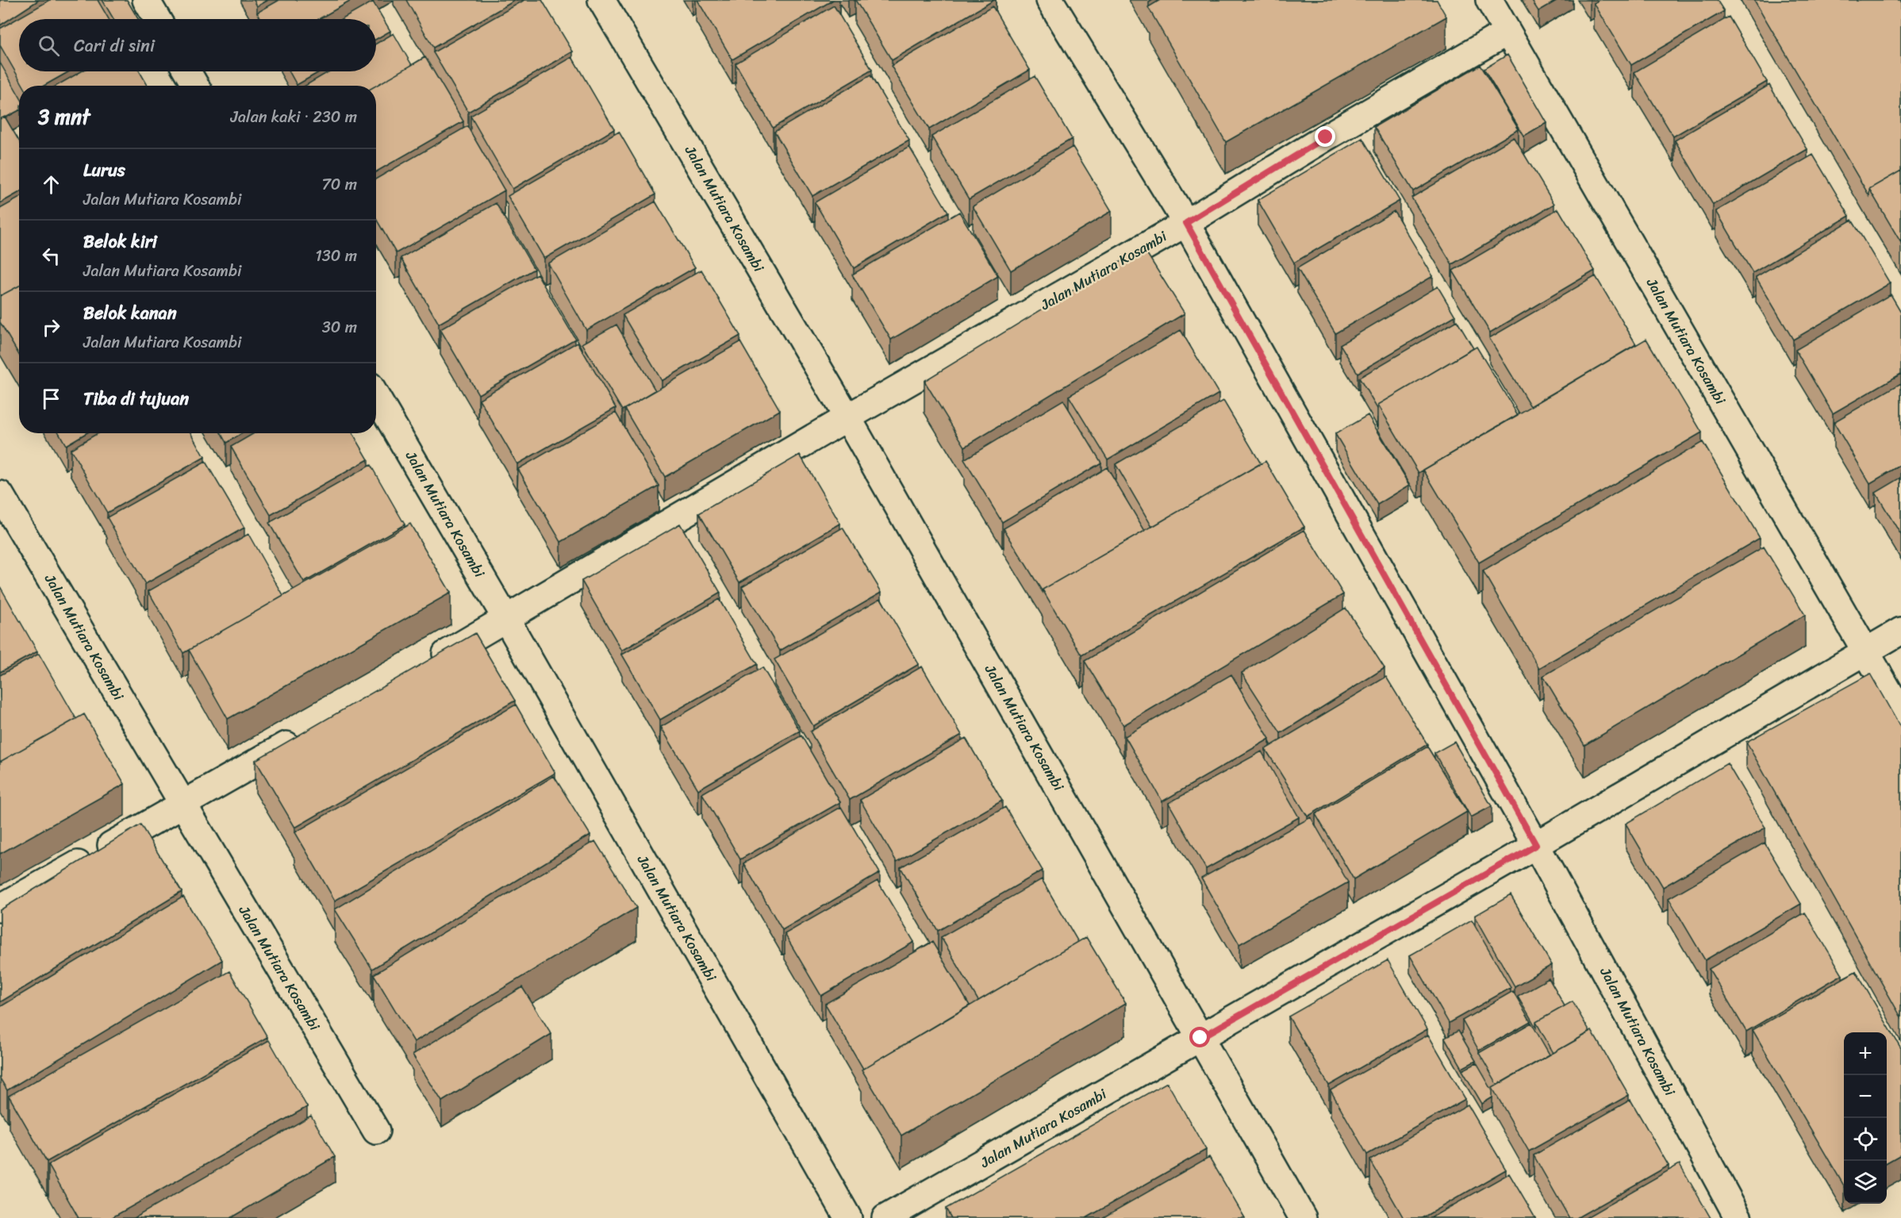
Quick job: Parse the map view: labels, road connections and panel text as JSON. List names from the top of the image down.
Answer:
{
  "streets": {
    "lane": ["Jalan Mutiara Kosambi"]
  },
  "page": {
    "search": "Cari di sini",
    "heading": ["3 mnt", "Jalan kaki · 230 m"],
    "list": [
      ["Lurus", "Jalan Mutiara Kosambi", "70 m"],
      ["Belok kiri", "Jalan Mutiara Kosambi", "130 m"],
      ["Belok kanan", "Jalan Mutiara Kosambi", "30 m"],
      "Tiba di tujuan"
    ],
    "map_buttons": ["+", "−"]
  }
}
